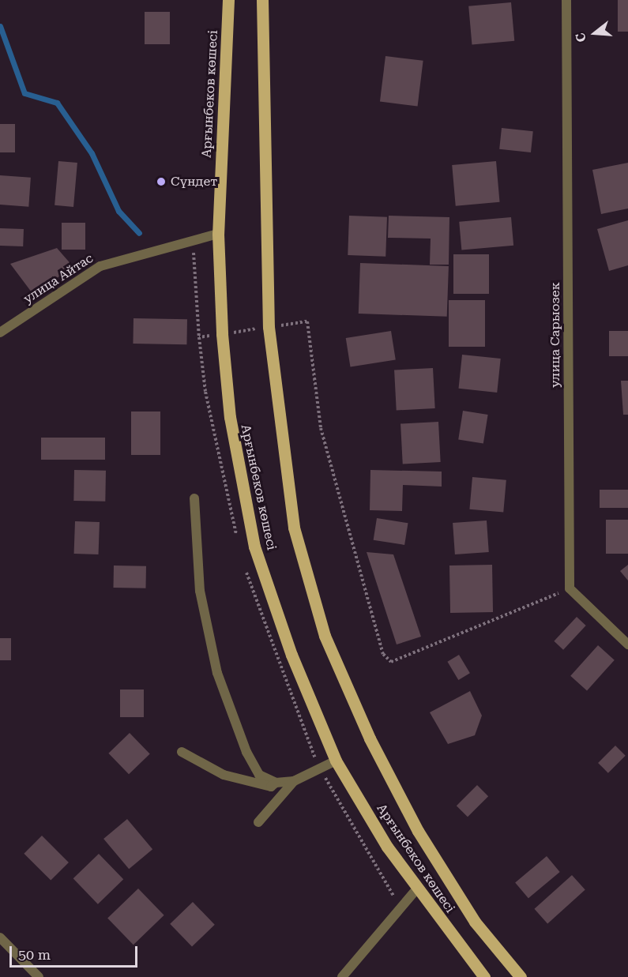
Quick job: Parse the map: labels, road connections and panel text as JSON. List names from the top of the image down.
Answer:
{
  "streets": {
    "main road": ["Арғынбеков көшесі"],
    "street": ["улица Айтас", "улица Сарыозек"]
  },
  "crossings": [
    ["Арғынбеков көшесі", "улица Айтас"]
  ],
  "places": ["Сүндет"],
  "scale_bar": "50 m",
  "north": "left"
}
